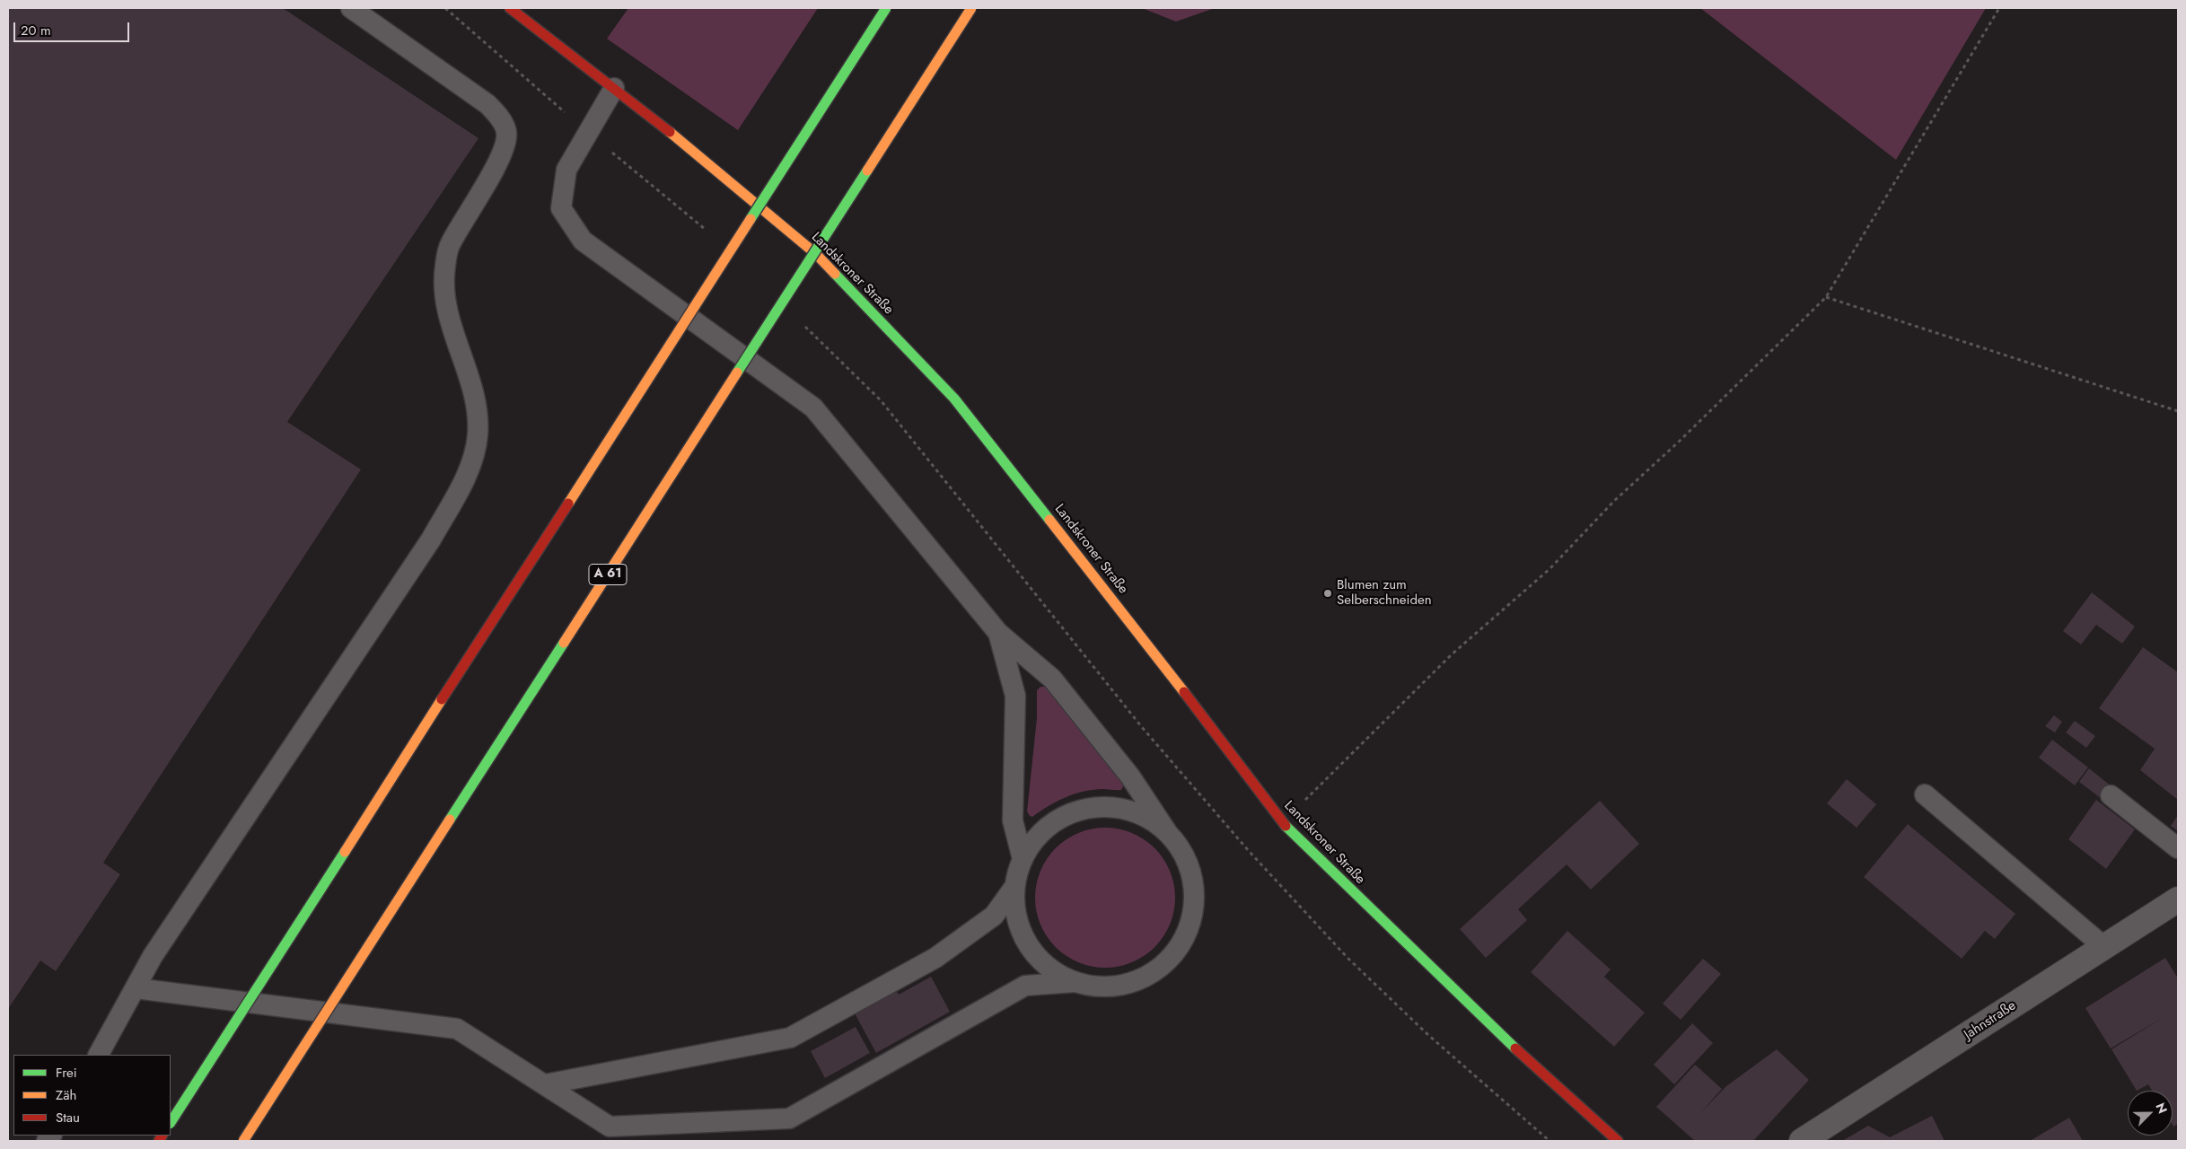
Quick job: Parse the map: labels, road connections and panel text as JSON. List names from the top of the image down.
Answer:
{
  "streets": {
    "main road": ["Landskroner Straße", "A 61"],
    "street": ["Jahnstraße"]
  },
  "places": ["Blumen zum Selberschneiden"],
  "legend": ["Frei", "Zäh", "Stau"],
  "scale_bar": "20 m",
  "north": "top right"
}
